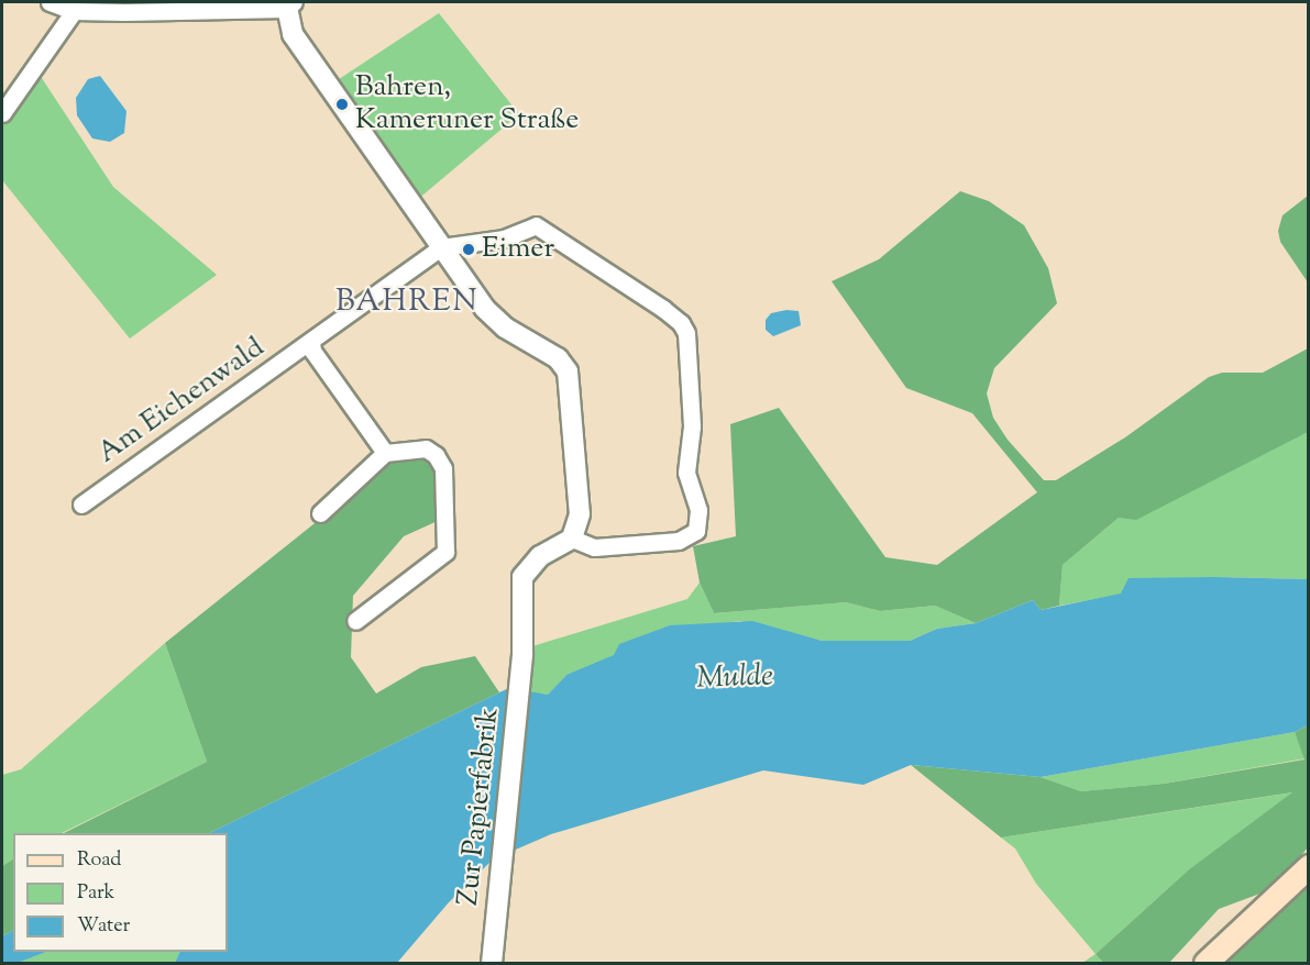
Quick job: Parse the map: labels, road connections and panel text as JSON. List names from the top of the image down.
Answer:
{
  "streets": {
    "street": ["Am Eichenwald", "Zur Papierfabrik"]
  },
  "districts": ["BAHREN"],
  "water": ["Mulde"],
  "places": ["Bahren, Kameruner Straße", "Eimer"],
  "legend": ["Road", "Park", "Water"]
}
